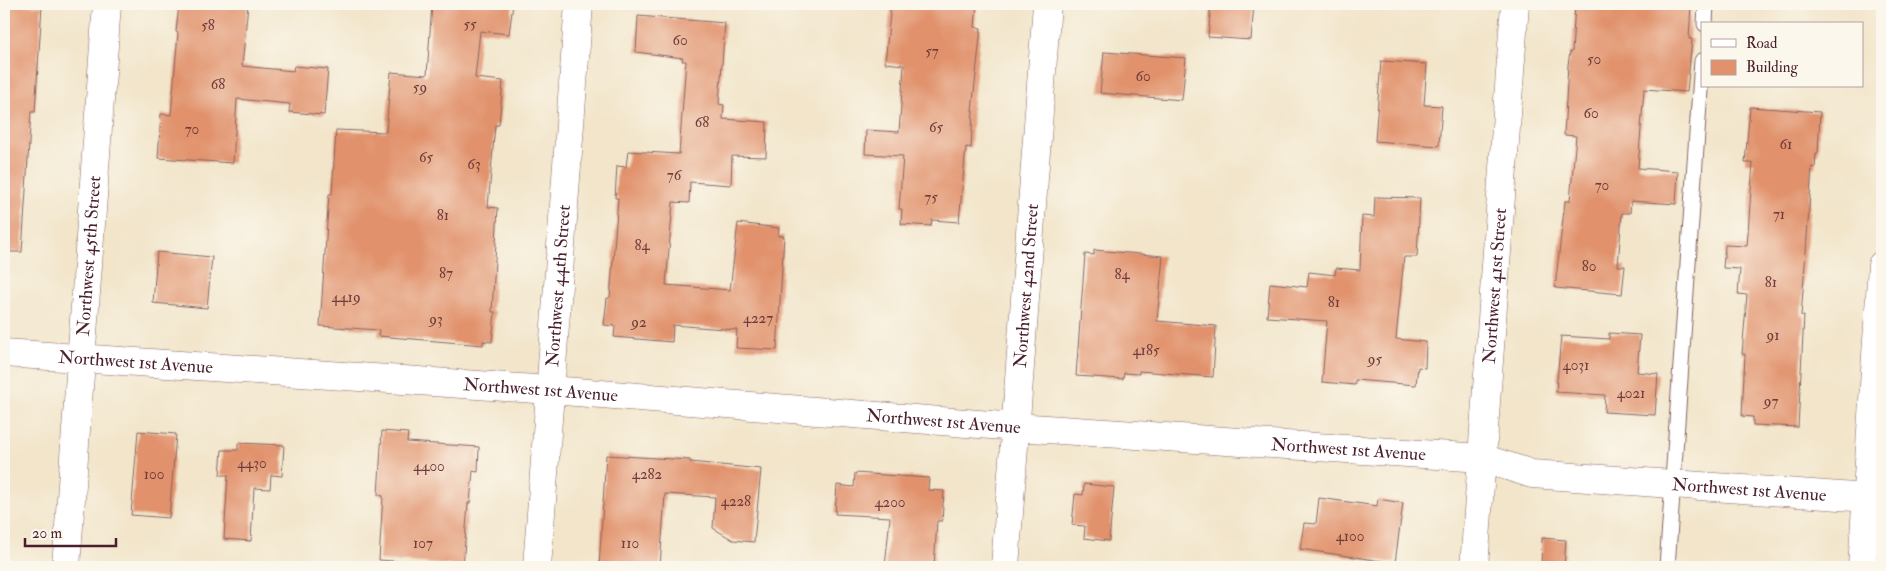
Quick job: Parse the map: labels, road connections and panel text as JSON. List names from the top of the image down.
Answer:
{
  "streets": {
    "street": [
      "Northwest 45th Street",
      "Northwest 44th Street",
      "Northwest 42nd Street",
      "Northwest 41st Street",
      "Northwest 1st Avenue"
    ]
  },
  "crossings": [
    ["Northwest 45th Street", "Northwest 1st Avenue"],
    ["Northwest 44th Street", "Northwest 1st Avenue"],
    ["Northwest 42nd Street", "Northwest 1st Avenue"],
    ["Northwest 41st Street", "Northwest 1st Avenue"]
  ],
  "house_numbers": [
    "55",
    "58",
    "60",
    "57",
    "50",
    "60",
    "68",
    "59",
    "60",
    "68",
    "65",
    "70",
    "61",
    "65",
    "63",
    "76",
    "70",
    "75",
    "71",
    "81",
    "84",
    "80",
    "87",
    "84",
    "81",
    "4419",
    "81",
    "4227",
    "93",
    "92",
    "91",
    "4185",
    "95",
    "4031",
    "4021",
    "97",
    "4430",
    "4400",
    "100",
    "4282",
    "4228",
    "4200",
    "4100",
    "107",
    "110"
  ],
  "legend": ["Road", "Building"],
  "scale_bar": "20 m"
}
